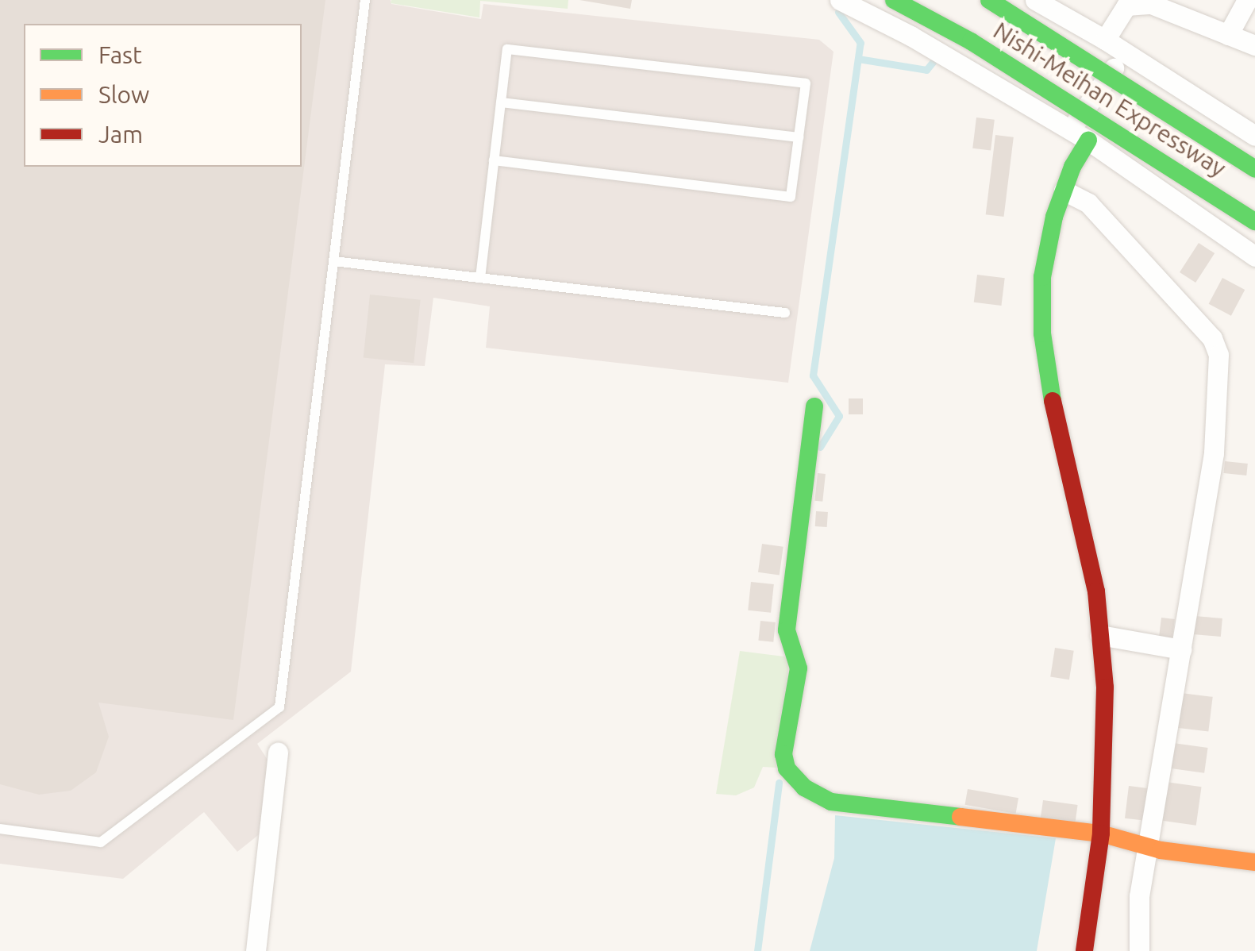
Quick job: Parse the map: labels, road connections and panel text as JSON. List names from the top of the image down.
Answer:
{
  "streets": {
    "main road": ["Nishi-Meihan Expressway"]
  },
  "legend": ["Fast", "Slow", "Jam"]
}
